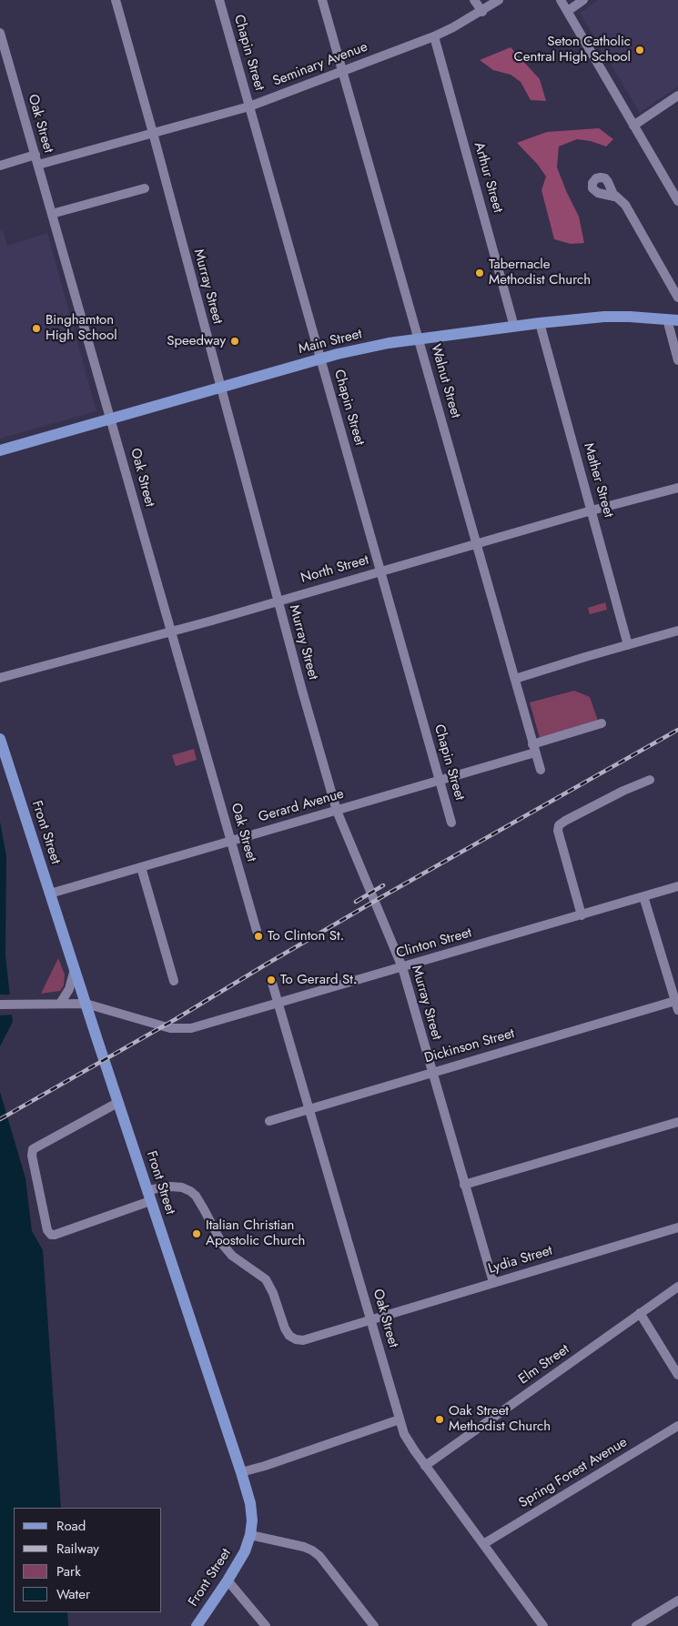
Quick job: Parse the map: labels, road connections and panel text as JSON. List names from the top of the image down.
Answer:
{
  "streets": {
    "main road": ["Main Street", "Front Street"],
    "street": [
      "Chapin Street",
      "Seminary Avenue",
      "Oak Street",
      "Arthur Street",
      "Murray Street",
      "Walnut Street",
      "Mather Street",
      "North Street",
      "Gerard Avenue",
      "Clinton Street",
      "Dickinson Street",
      "Lydia Street",
      "Elm Street",
      "Spring Forest Avenue"
    ]
  },
  "crossings": [
    ["Chapin Street", "Seminary Avenue"],
    ["Chapin Street", "Main Street"],
    ["Chapin Street", "North Street"],
    ["Chapin Street", "Gerard Avenue"],
    ["Seminary Avenue", "Oak Street"],
    ["Seminary Avenue", "Arthur Street"],
    ["Seminary Avenue", "Murray Street"],
    ["Seminary Avenue", "Walnut Street"],
    ["Oak Street", "Main Street"],
    ["Oak Street", "North Street"],
    ["Oak Street", "Gerard Avenue"],
    ["Oak Street", "Clinton Street"],
    ["Oak Street", "Dickinson Street"],
    ["Oak Street", "Lydia Street"],
    ["Oak Street", "Elm Street"],
    ["Oak Street", "Spring Forest Avenue"],
    ["Arthur Street", "Main Street"],
    ["Murray Street", "Main Street"],
    ["Murray Street", "North Street"],
    ["Murray Street", "Gerard Avenue"],
    ["Murray Street", "Clinton Street"],
    ["Murray Street", "Dickinson Street"],
    ["Murray Street", "Lydia Street"],
    ["Main Street", "Walnut Street"],
    ["Main Street", "Mather Street"],
    ["Walnut Street", "North Street"],
    ["Walnut Street", "Gerard Avenue"],
    ["Mather Street", "North Street"],
    ["Gerard Avenue", "Front Street"],
    ["Front Street", "Clinton Street"],
    ["Front Street", "Lydia Street"]
  ],
  "places": [
    "Seton Catholic Central High School",
    "Tabernacle Methodist Church",
    "Binghamton High School",
    "Speedway",
    "To Clinton St.",
    "To Gerard St.",
    "Italian Christian Apostolic Church",
    "Oak Street Methodist Church"
  ],
  "legend": [
    "Road",
    "Railway",
    "Park",
    "Water"
  ]
}
